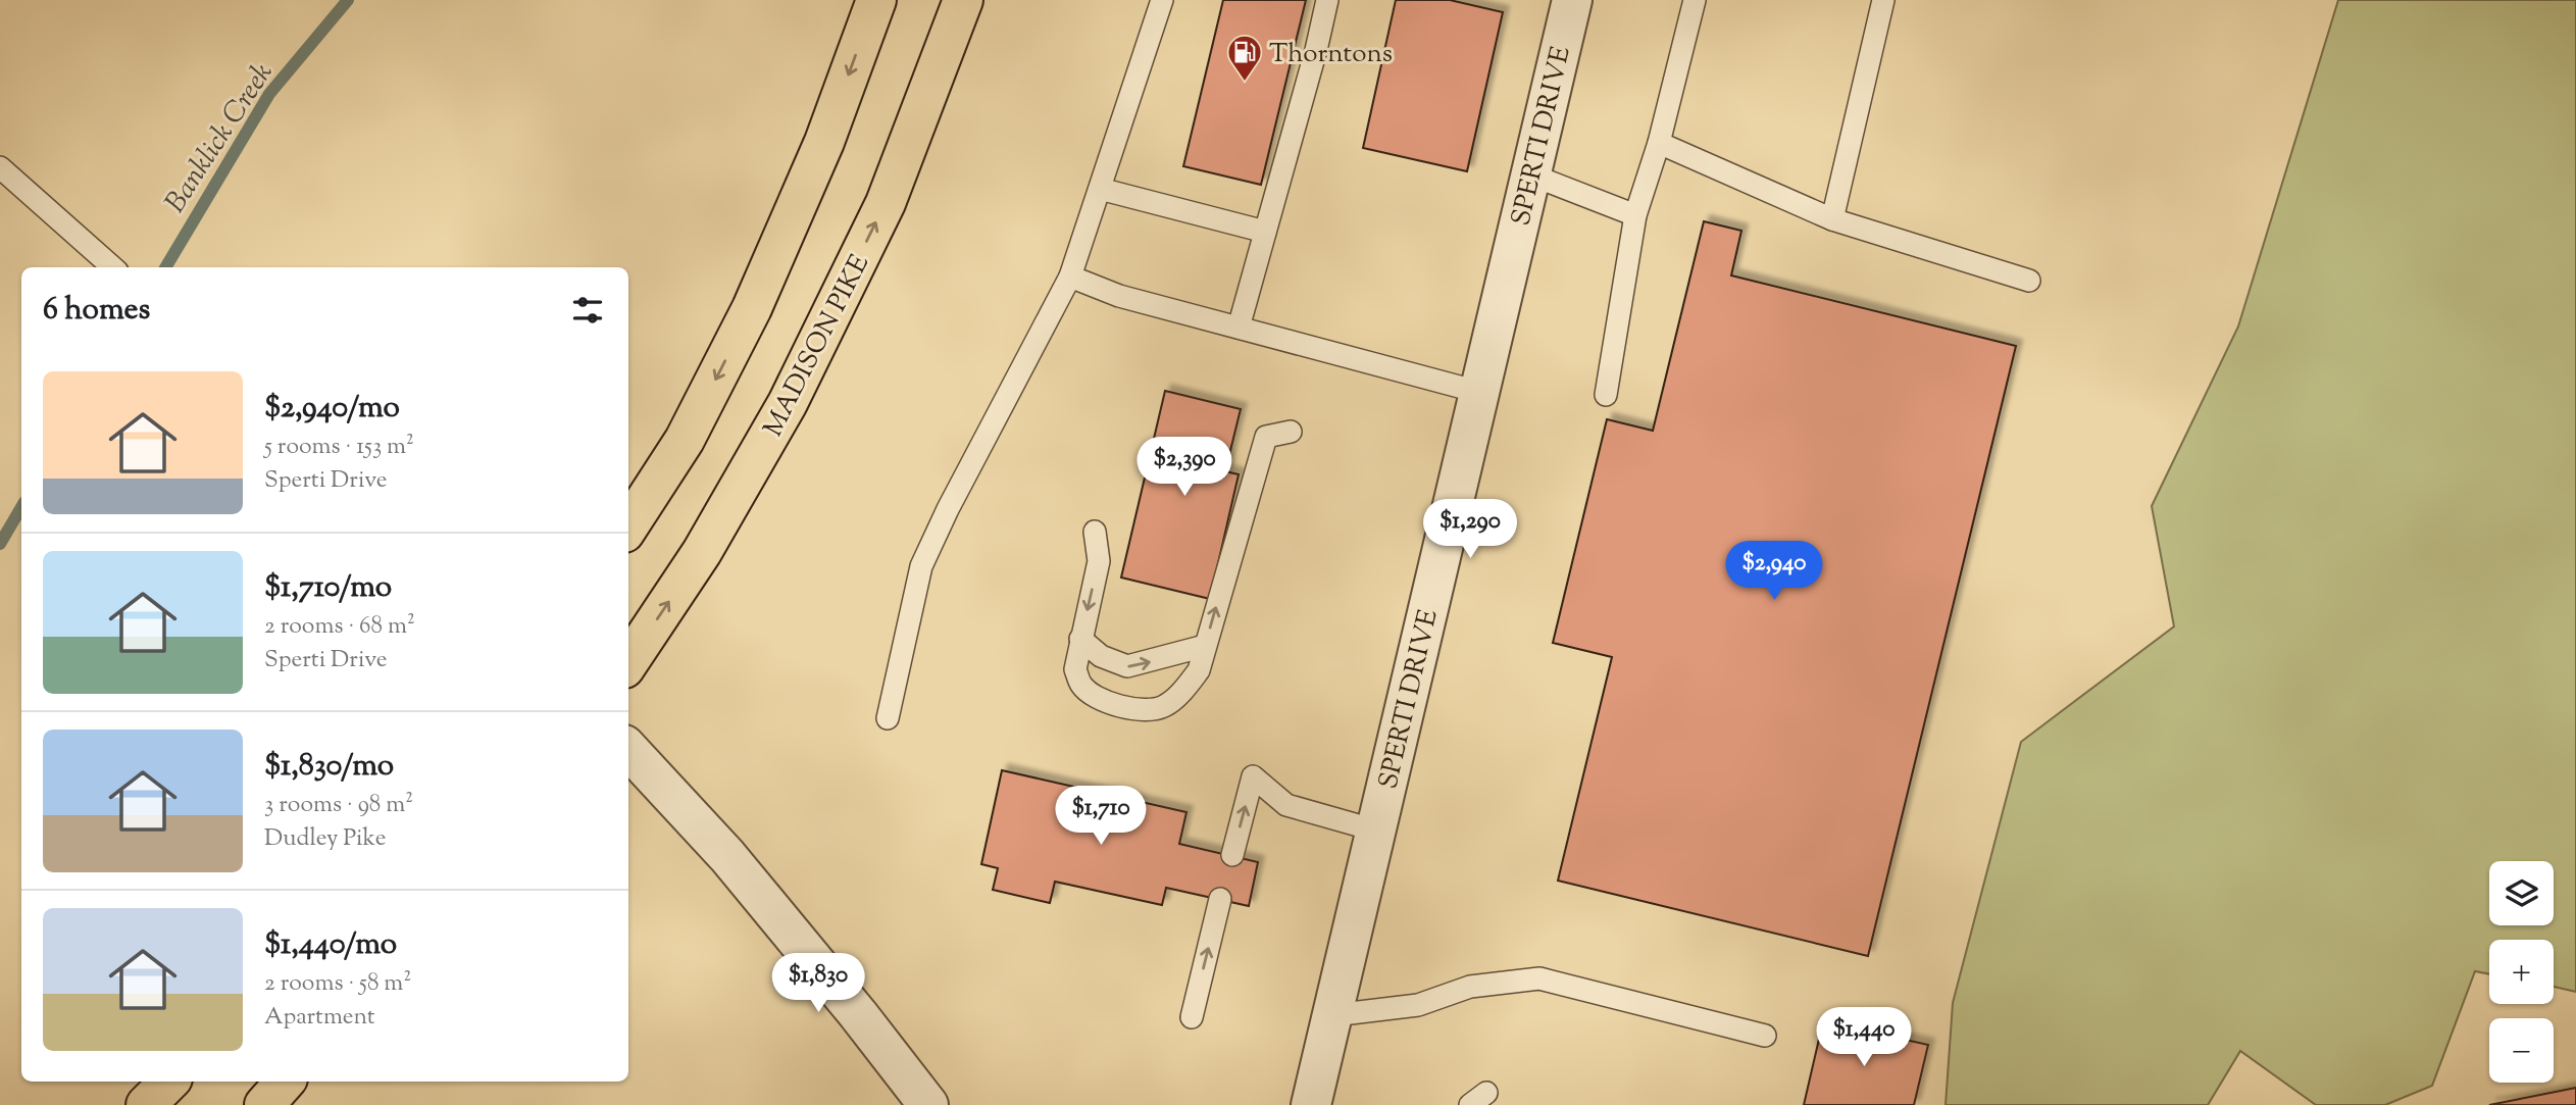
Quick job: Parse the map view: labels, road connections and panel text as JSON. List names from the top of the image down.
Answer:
{
  "streets": {
    "main road": ["MADISON PIKE"],
    "street": ["SPERTI DRIVE"]
  },
  "water": ["Banklick Creek"],
  "places": {
    "fuel station": ["Thorntons"]
  },
  "page": {
    "heading": "6 homes",
    "list": [
      {
        "name": "$2,940/mo",
        "note": "5 rooms · 153 m² · Sperti Drive"
      },
      {
        "name": "$1,710/mo",
        "note": "2 rooms · 68 m² · Sperti Drive"
      },
      {
        "name": "$1,830/mo",
        "note": "3 rooms · 98 m² · Dudley Pike"
      },
      {
        "name": "$1,440/mo",
        "note": "2 rooms · 58 m² · Apartment"
      }
    ],
    "price": [
      "$2,390",
      "$1,290",
      "$2,940",
      "$1,710",
      "$1,830",
      "$1,440"
    ],
    "map_buttons": ["+", "−"]
  }
}
